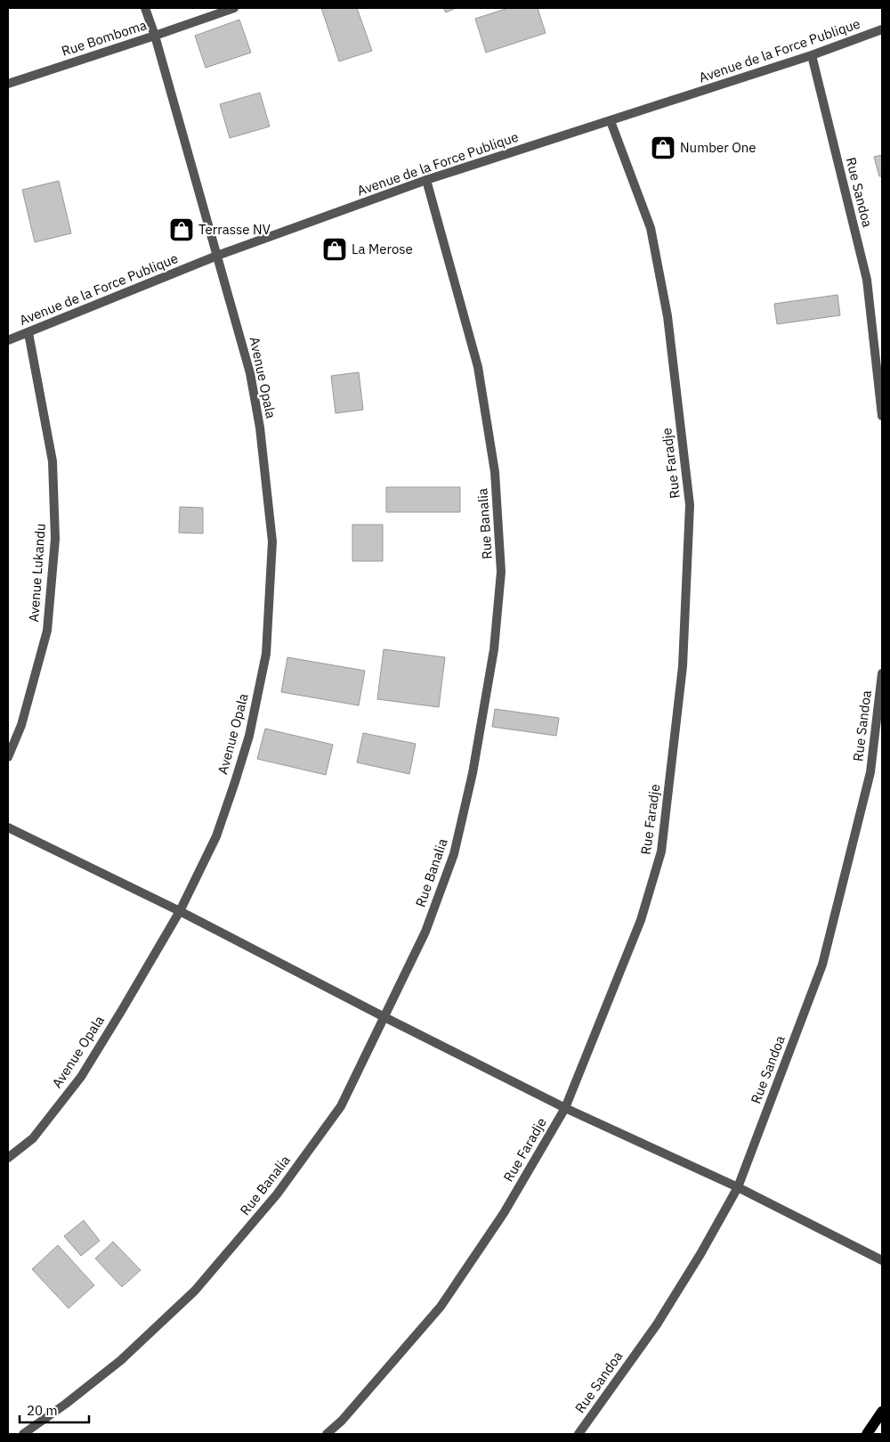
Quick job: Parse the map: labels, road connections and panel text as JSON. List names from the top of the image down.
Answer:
{
  "streets": {
    "street": [
      "Rue Bomboma",
      "Avenue de la Force Publique",
      "Rue Sandoa",
      "Avenue Opala",
      "Rue Faradje",
      "Rue Banalia",
      "Avenue Lukandu"
    ]
  },
  "crossings": [
    ["Rue Bomboma", "Avenue Opala"],
    ["Avenue de la Force Publique", "Rue Sandoa"],
    ["Avenue de la Force Publique", "Avenue Opala"],
    ["Avenue de la Force Publique", "Rue Faradje"],
    ["Avenue de la Force Publique", "Rue Banalia"],
    ["Avenue de la Force Publique", "Avenue Lukandu"]
  ],
  "places": {
    "shop": ["Number One", "Terrasse NV", "La Merose"]
  },
  "scale_bar": "20 m"
}
